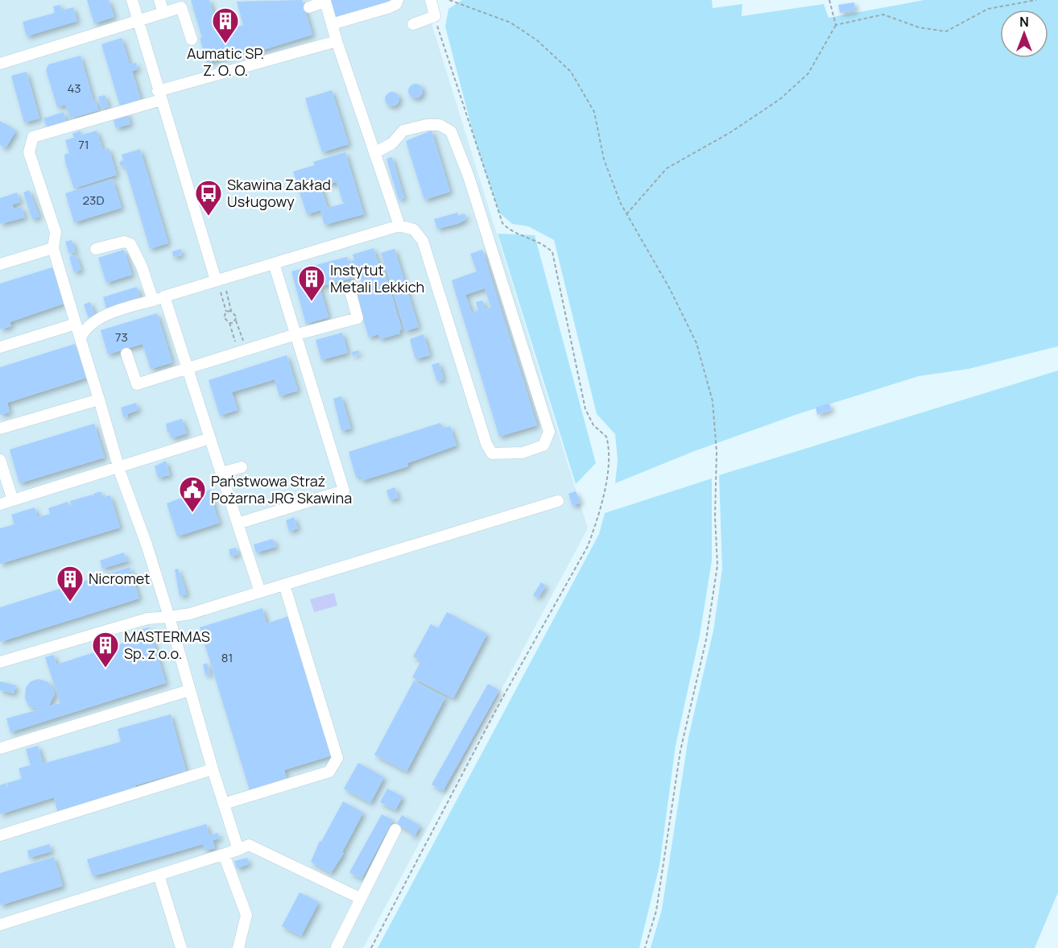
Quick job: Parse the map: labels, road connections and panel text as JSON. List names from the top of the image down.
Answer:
{
  "places": {
    "building": [
      "Aumatic SP. Z. O. O.",
      "Instytut Metali Lekkich",
      "Nicromet",
      "MASTERMAS Sp. z o.o."
    ],
    "bus stop": ["Skawina Zakład Usługowy"],
    "public building": ["Państwowa Straż Pożarna JRG Skawina"]
  },
  "house_numbers": [
    "43",
    "71",
    "23D",
    "73",
    "81"
  ],
  "north": "top"
}
